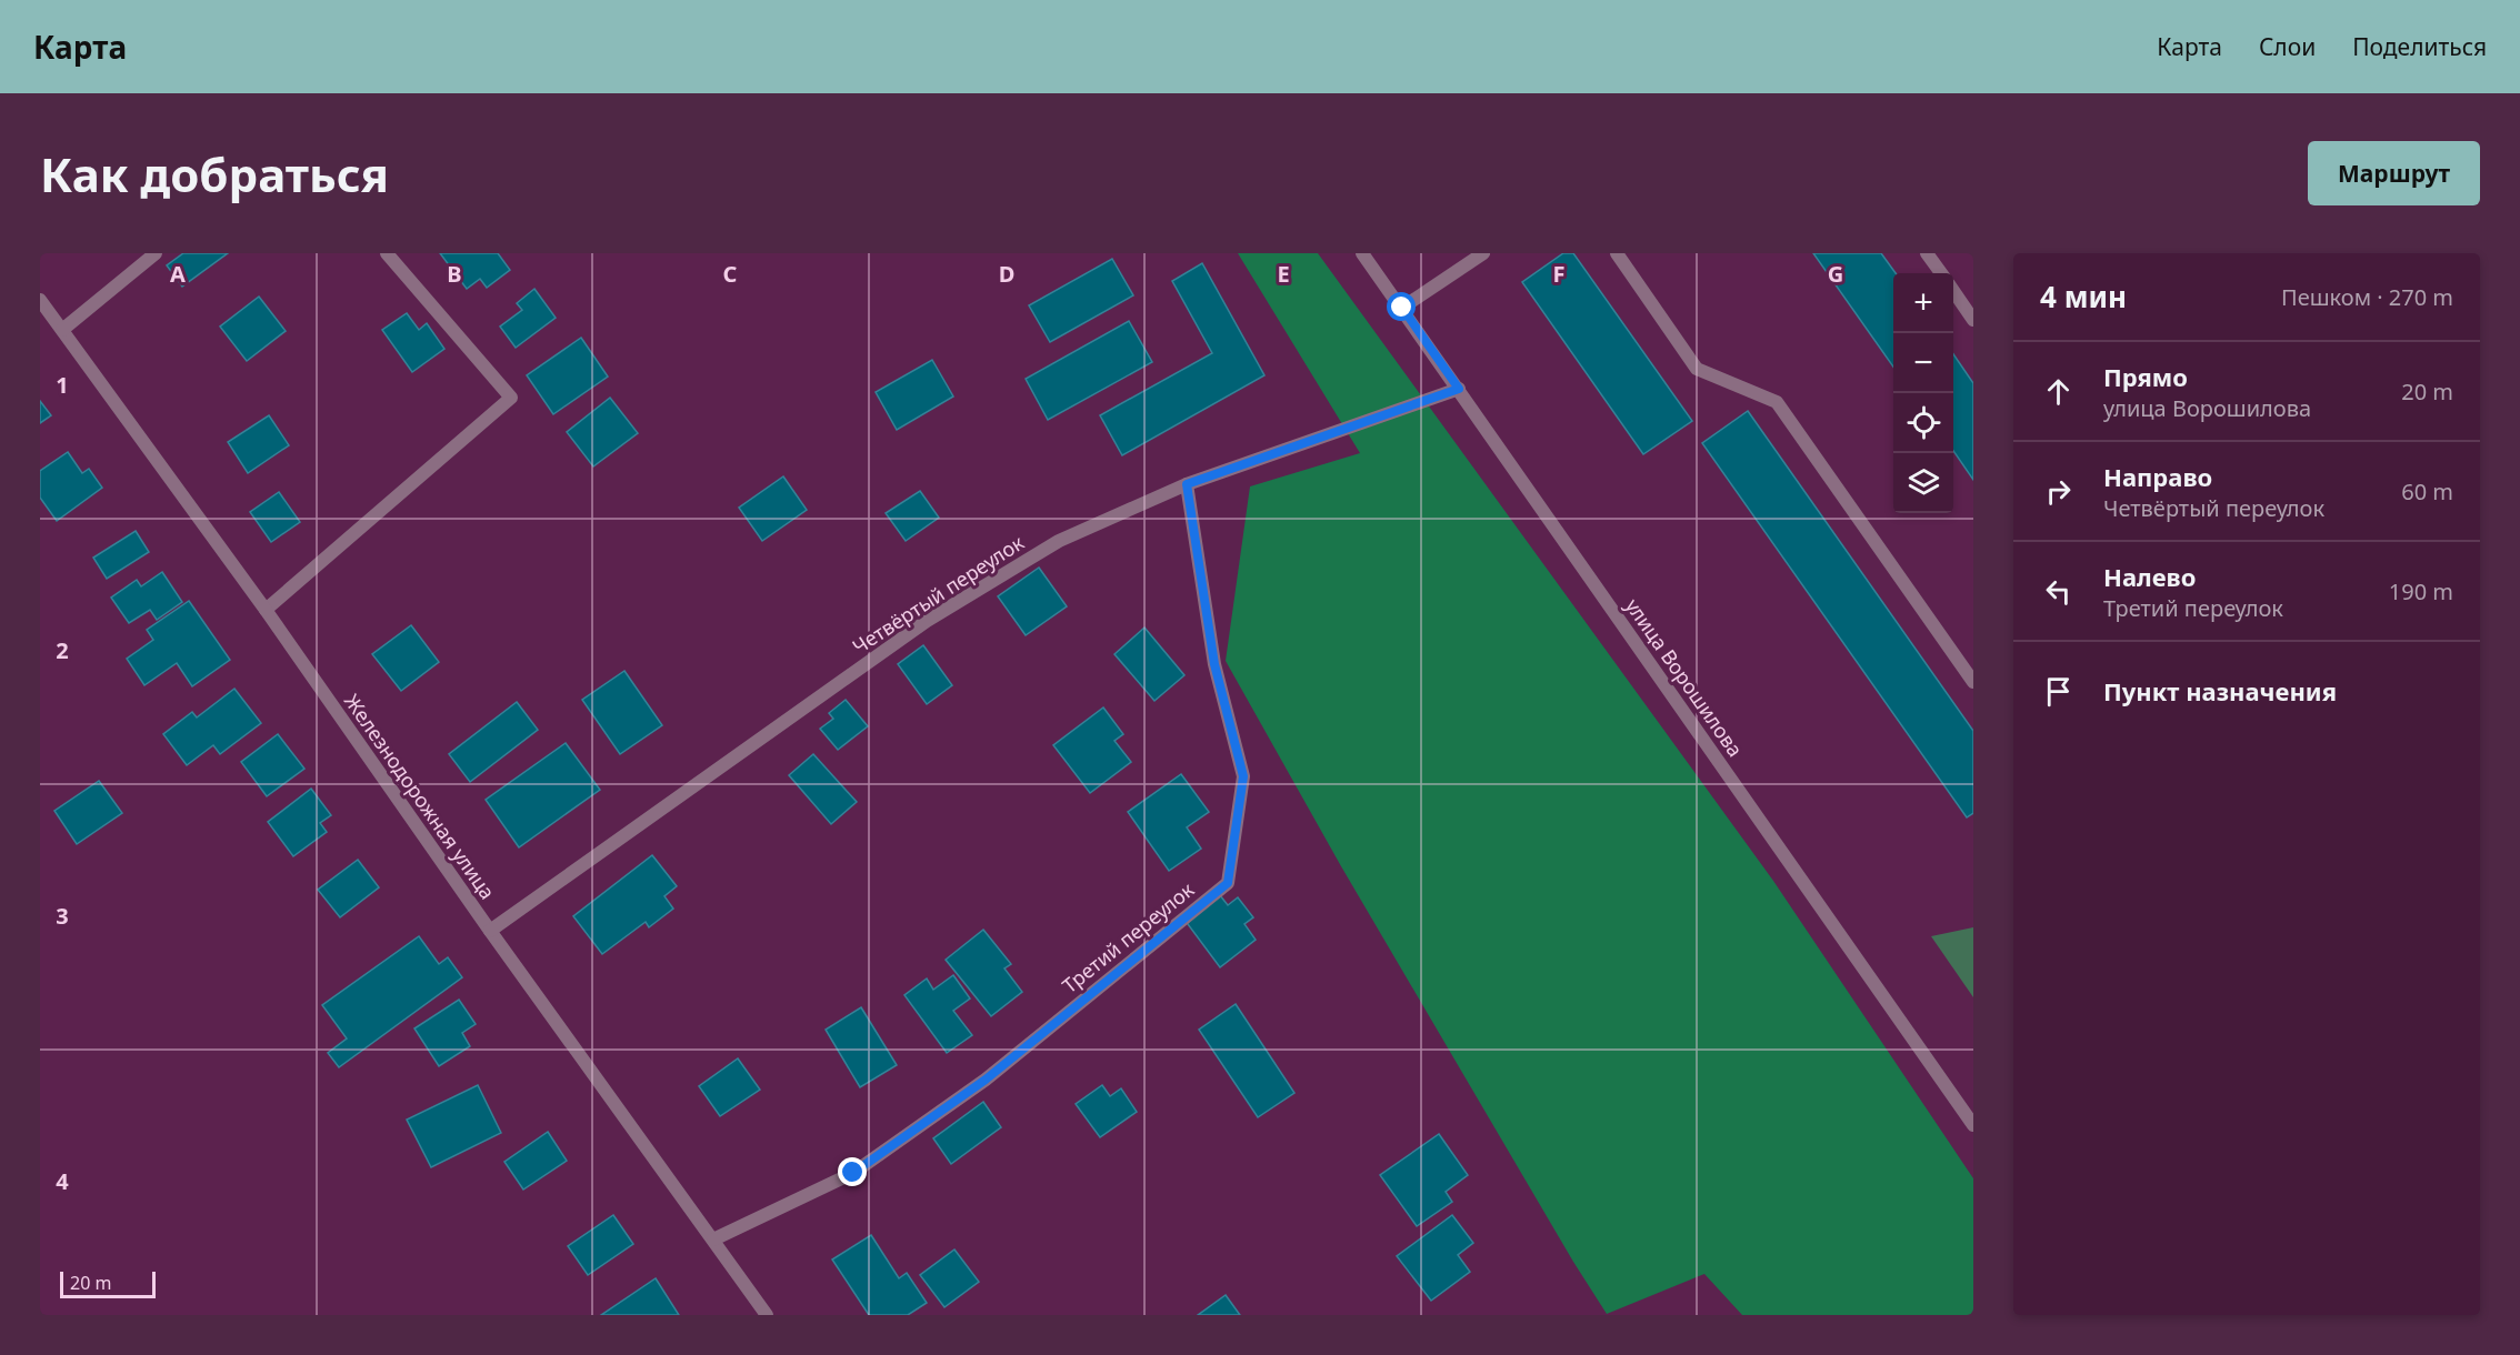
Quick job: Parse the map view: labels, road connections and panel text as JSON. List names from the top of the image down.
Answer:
{
  "streets": {
    "street": [
      "Четвёртый переулок",
      "улица Ворошилова",
      "Железнодорожная улица",
      "Третий переулок"
    ]
  },
  "crossings": [
    ["Четвёртый переулок", "улица Ворошилова"],
    ["Четвёртый переулок", "Железнодорожная улица"],
    ["Четвёртый переулок", "Третий переулок"],
    ["Железнодорожная улица", "Третий переулок"]
  ],
  "scale_bar": "20 m",
  "page": {
    "header": "Карта",
    "nav": ["Карта", "Слои", "Поделиться"],
    "buttons": "Маршрут",
    "title": "Как добраться",
    "heading": ["4 мин", "Пешком · 270 m"],
    "map_buttons": ["+", "−"],
    "list": [
      ["Прямо", "улица Ворошилова", "20 m"],
      ["Направо", "Четвёртый переулок", "60 m"],
      ["Налево", "Третий переулок", "190 m"],
      "Пункт назначения"
    ],
    "scale": "20 m"
  },
  "grid": {
    "columns": [
      "A",
      "B",
      "C",
      "D",
      "E",
      "F",
      "G"
    ],
    "rows": [
      "1",
      "2",
      "3",
      "4"
    ]
  }
}
